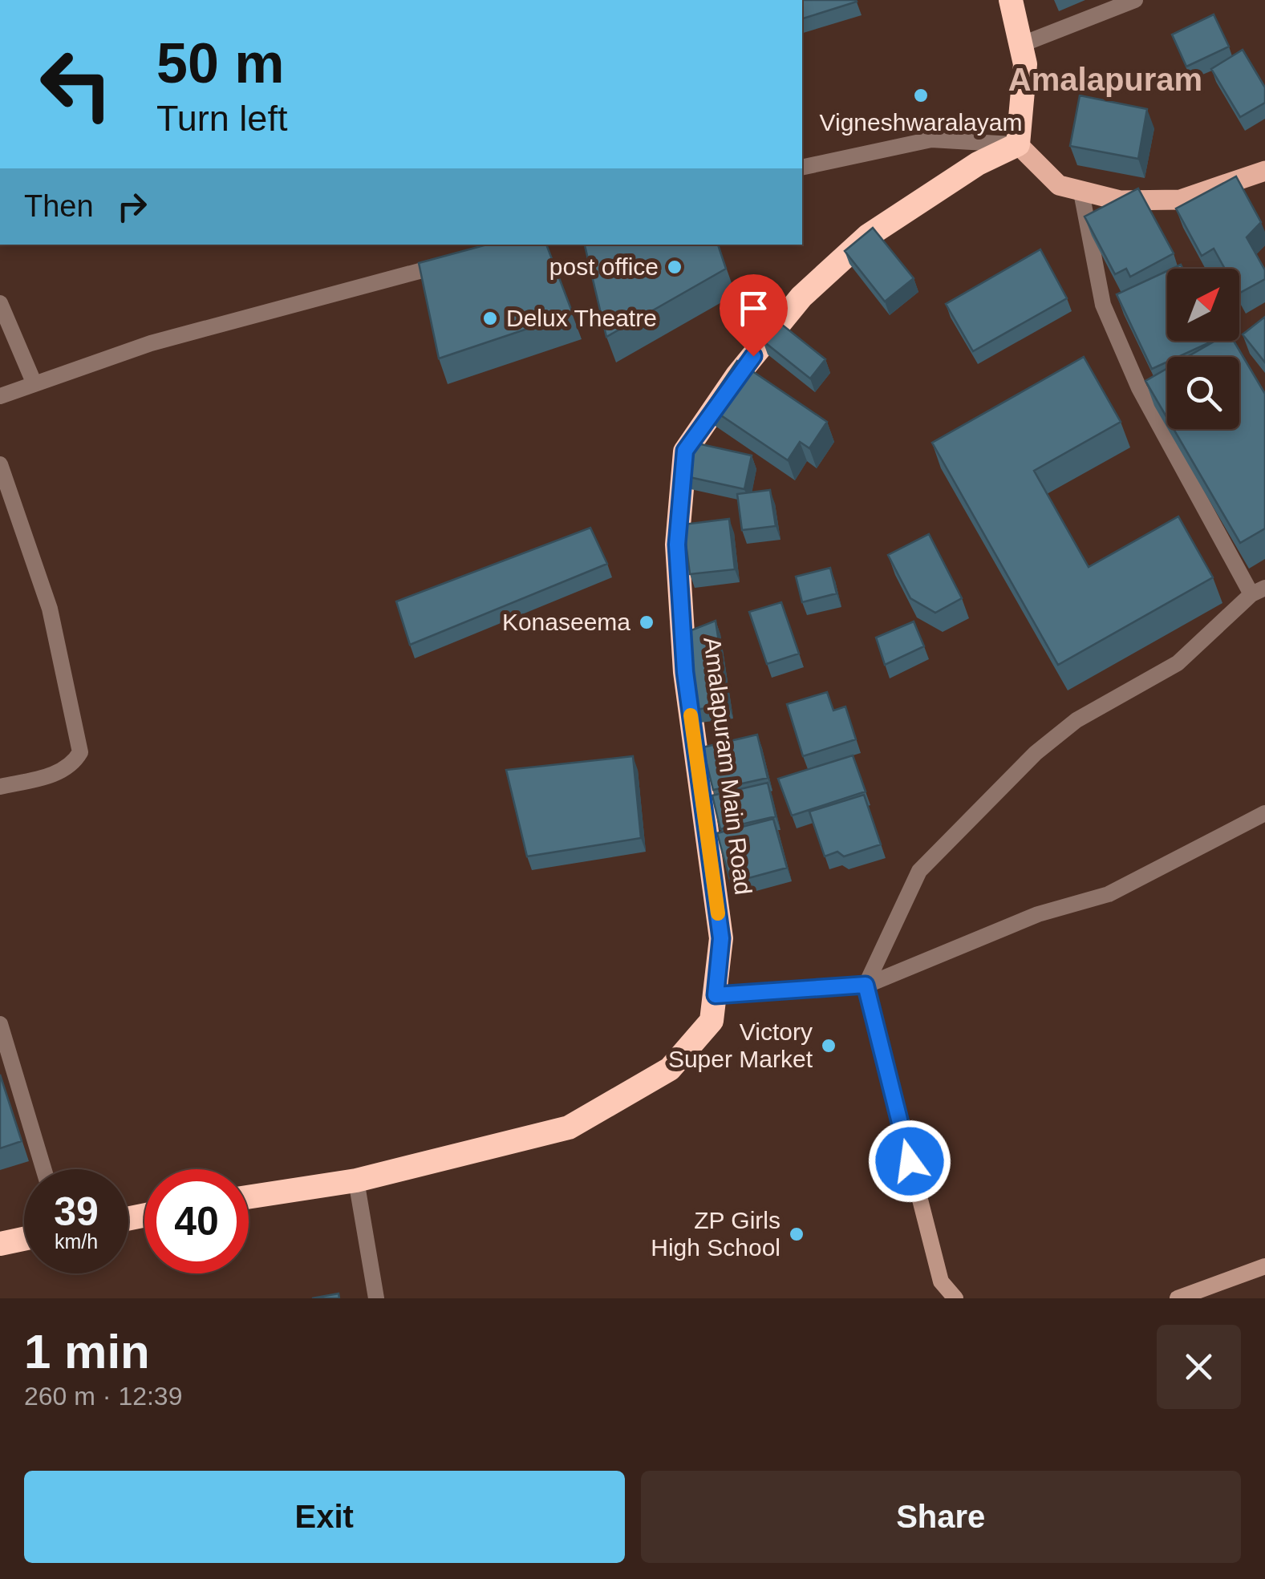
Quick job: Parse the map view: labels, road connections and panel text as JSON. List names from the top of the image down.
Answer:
{
  "streets": {
    "highway": ["Amalapuram Main Road"]
  },
  "districts": ["Amalapuram"],
  "places": [
    "Vigneshwaralayam",
    "post office",
    "Delux Theatre",
    "Konaseema",
    "Victory Super Market",
    "ZP Girls High School"
  ],
  "north": "top right",
  "page": {
    "turn": ["50 m", "Turn left"],
    "then": "Then",
    "speed": "39 km/h",
    "limit": "40",
    "heading": ["1 min", "260 m · 12:39"],
    "buttons": ["Exit", "Share"]
  }
}
